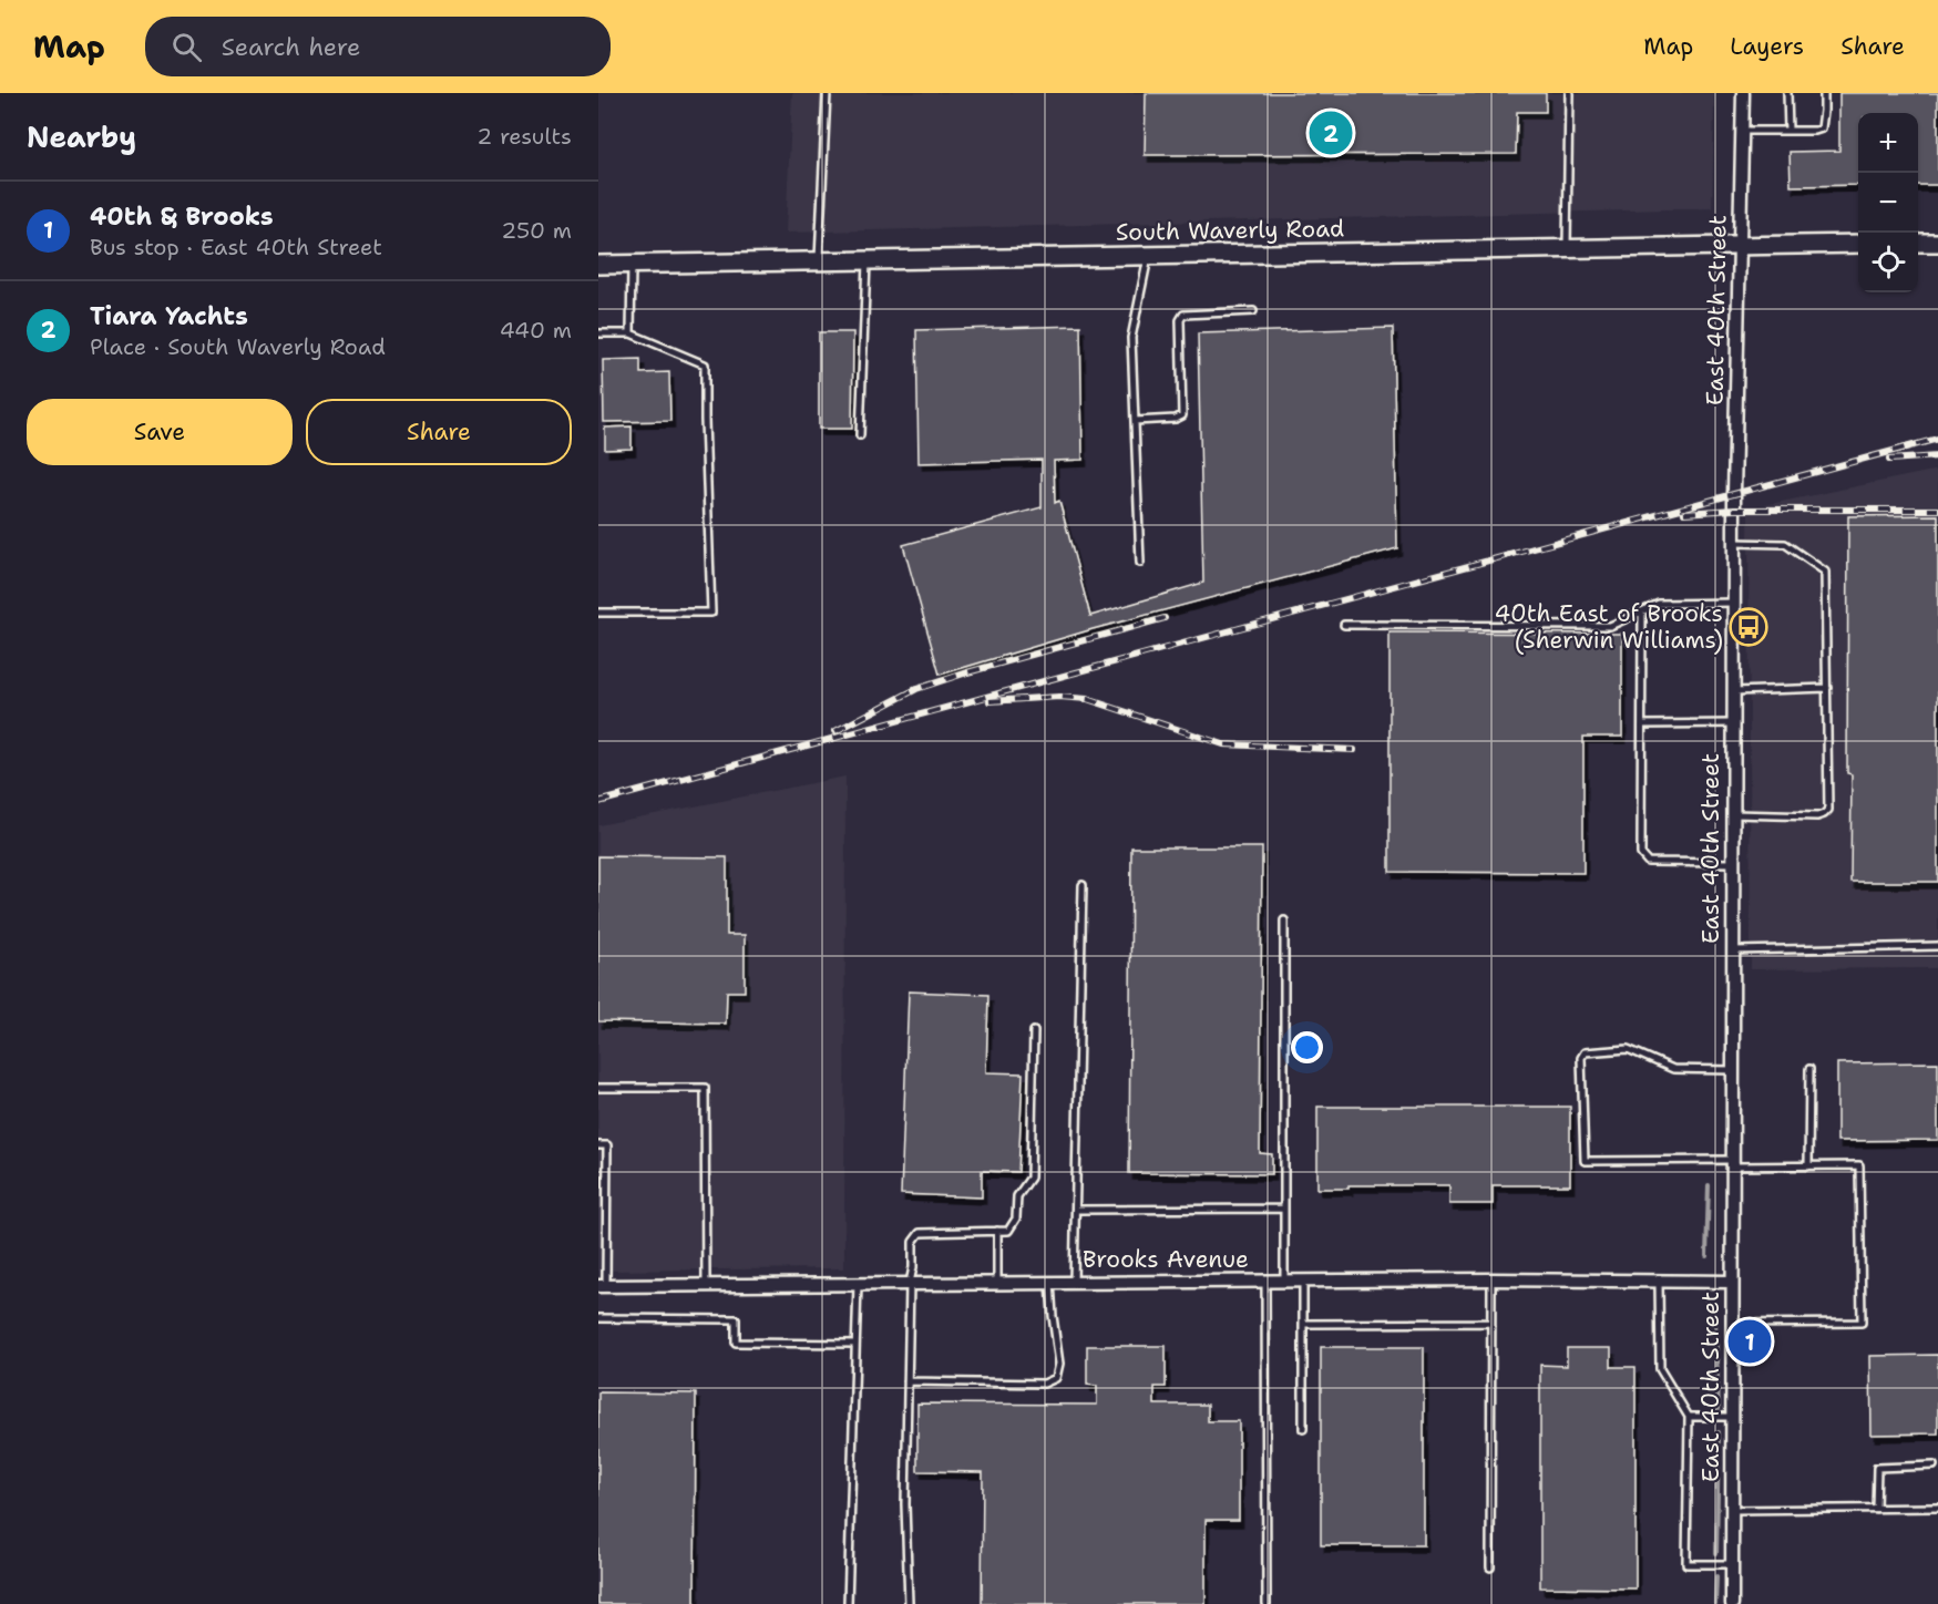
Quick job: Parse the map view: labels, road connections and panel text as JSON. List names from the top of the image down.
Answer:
{
  "streets": {
    "main road": ["South Waverly Road"],
    "street": ["East 40th Street", "Brooks Avenue"]
  },
  "crossings": [
    ["South Waverly Road", "East 40th Street"],
    ["East 40th Street", "Brooks Avenue"]
  ],
  "places": {
    "bus stop": ["40th East of Brooks (Sherwin Williams)"]
  },
  "page": {
    "header": "Map",
    "search": "Search here",
    "nav": ["Map", "Layers", "Share"],
    "heading": ["Nearby", "2 results"],
    "pins": ["2", "1"],
    "map_buttons": ["+", "−"],
    "list": [
      {
        "mark": "1",
        "name": "40th & Brooks",
        "note": "Bus stop · East 40th Street",
        "value": "250 m"
      },
      {
        "mark": "2",
        "name": "Tiara Yachts",
        "note": "Place · South Waverly Road",
        "value": "440 m"
      }
    ],
    "buttons": ["Save", "Share"]
  }
}
